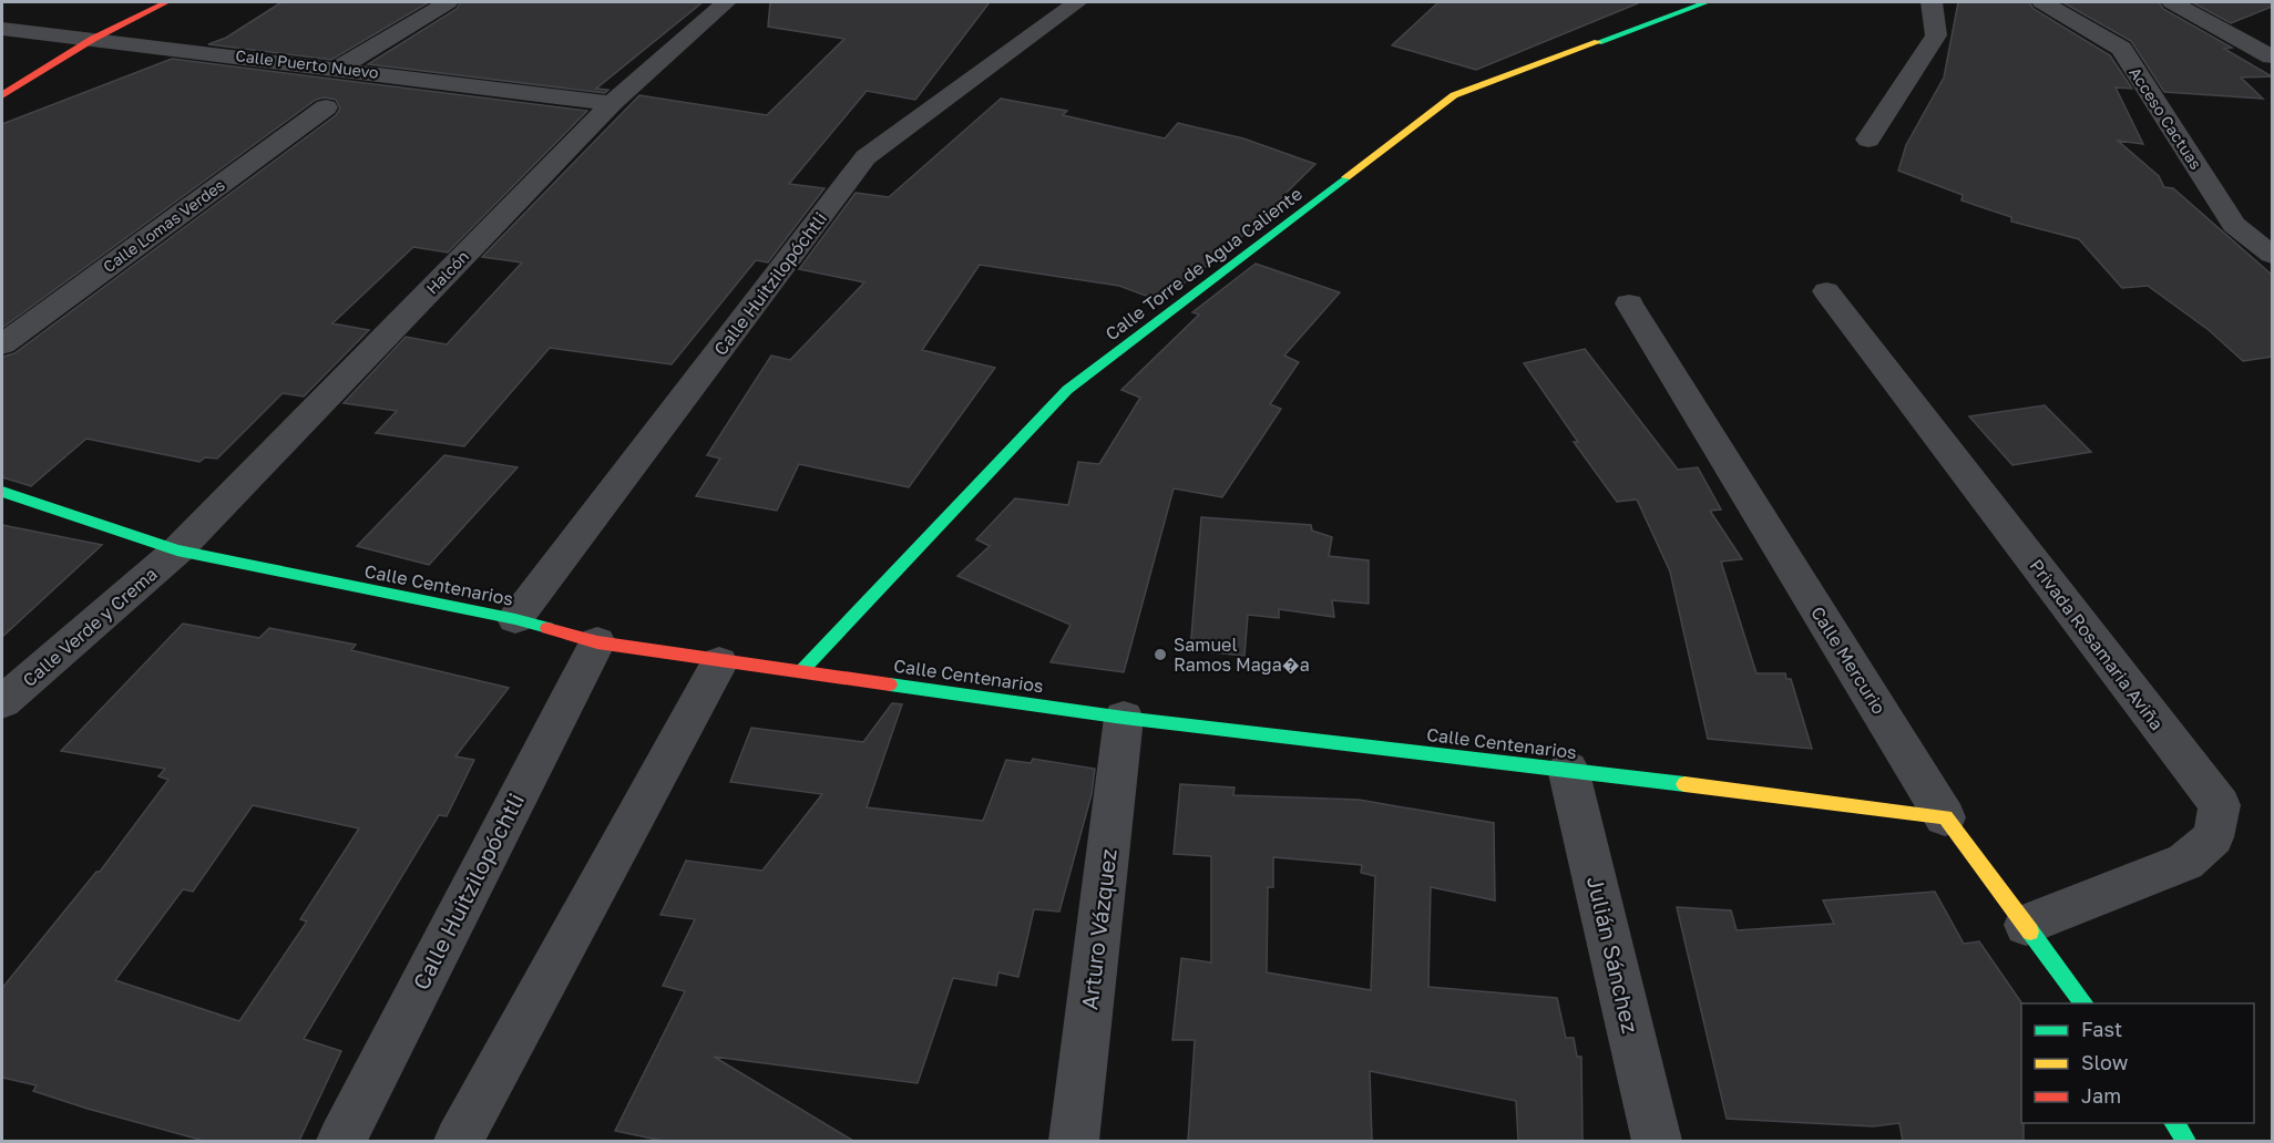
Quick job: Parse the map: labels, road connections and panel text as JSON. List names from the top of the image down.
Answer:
{
  "streets": {
    "street": [
      "Calle Puerto Nuevo",
      "Acceso Cactuas",
      "Calle Lomas Verdes",
      "Calle Torre de Agua Caliente",
      "Halcón",
      "Calle Huitzilopóchtli",
      "Calle Centenarios",
      "Calle Verde y Crema",
      "Privada Rosamaria Aviña",
      "Calle Mercurio",
      "Arturo Vázquez",
      "Julián Sánchez"
    ]
  },
  "crossings": [
    ["Calle Puerto Nuevo", "Halcón"],
    ["Calle Torre de Agua Caliente", "Calle Centenarios"],
    ["Halcón", "Calle Centenarios"],
    ["Halcón", "Calle Verde y Crema"],
    ["Calle Huitzilopóchtli", "Calle Centenarios"],
    ["Calle Centenarios", "Calle Verde y Crema"],
    ["Calle Centenarios", "Calle Mercurio"],
    ["Calle Centenarios", "Arturo Vázquez"],
    ["Calle Centenarios", "Julián Sánchez"],
    ["Privada Rosamaria Aviña", "Calle Mercurio"]
  ],
  "places": ["Samuel Ramos Maga�a"],
  "legend": ["Fast", "Slow", "Jam"]
}
